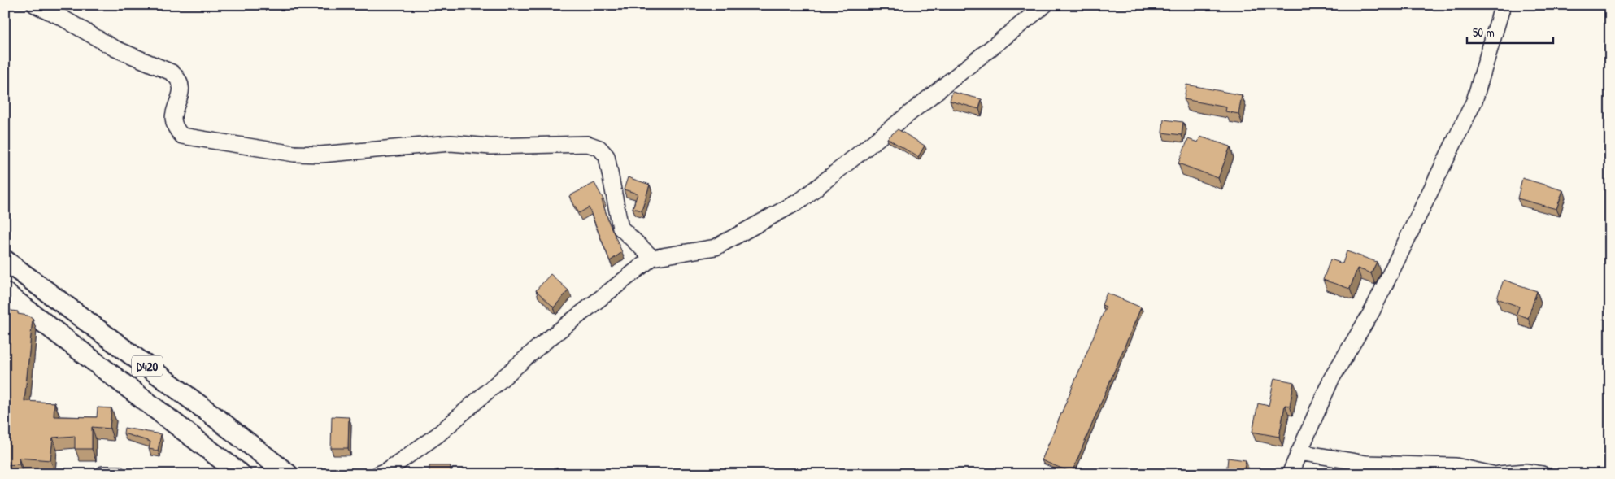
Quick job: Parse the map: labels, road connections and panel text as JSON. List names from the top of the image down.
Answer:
{
  "streets": {
    "main road": ["D420"]
  },
  "scale_bar": "50 m"
}
